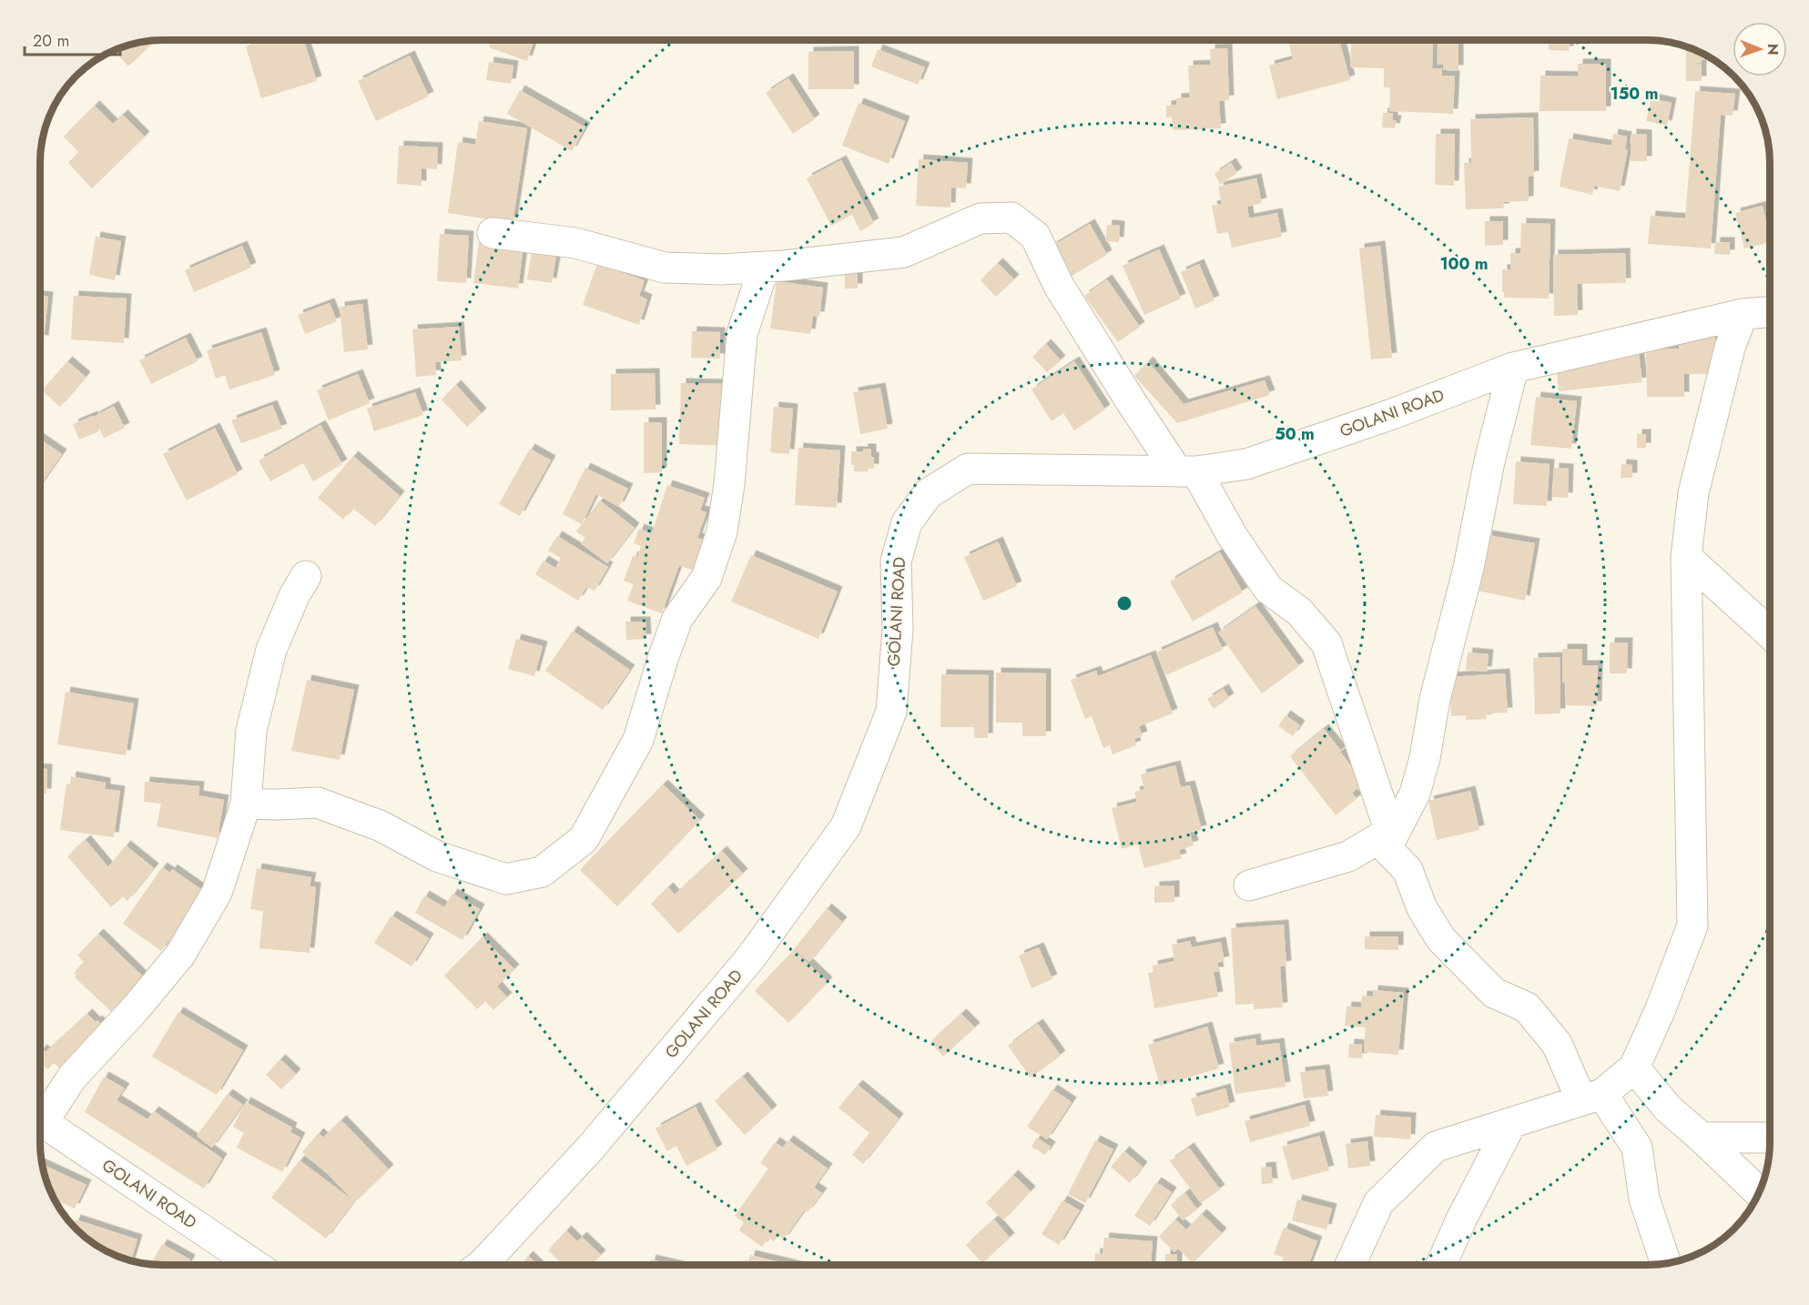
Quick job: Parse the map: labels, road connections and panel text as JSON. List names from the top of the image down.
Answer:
{
  "streets": {
    "street": ["GOLANI ROAD"]
  },
  "scale_bar": "20 m",
  "north": "right",
  "rings": ["150 m", "100 m", "50 m"]
}
